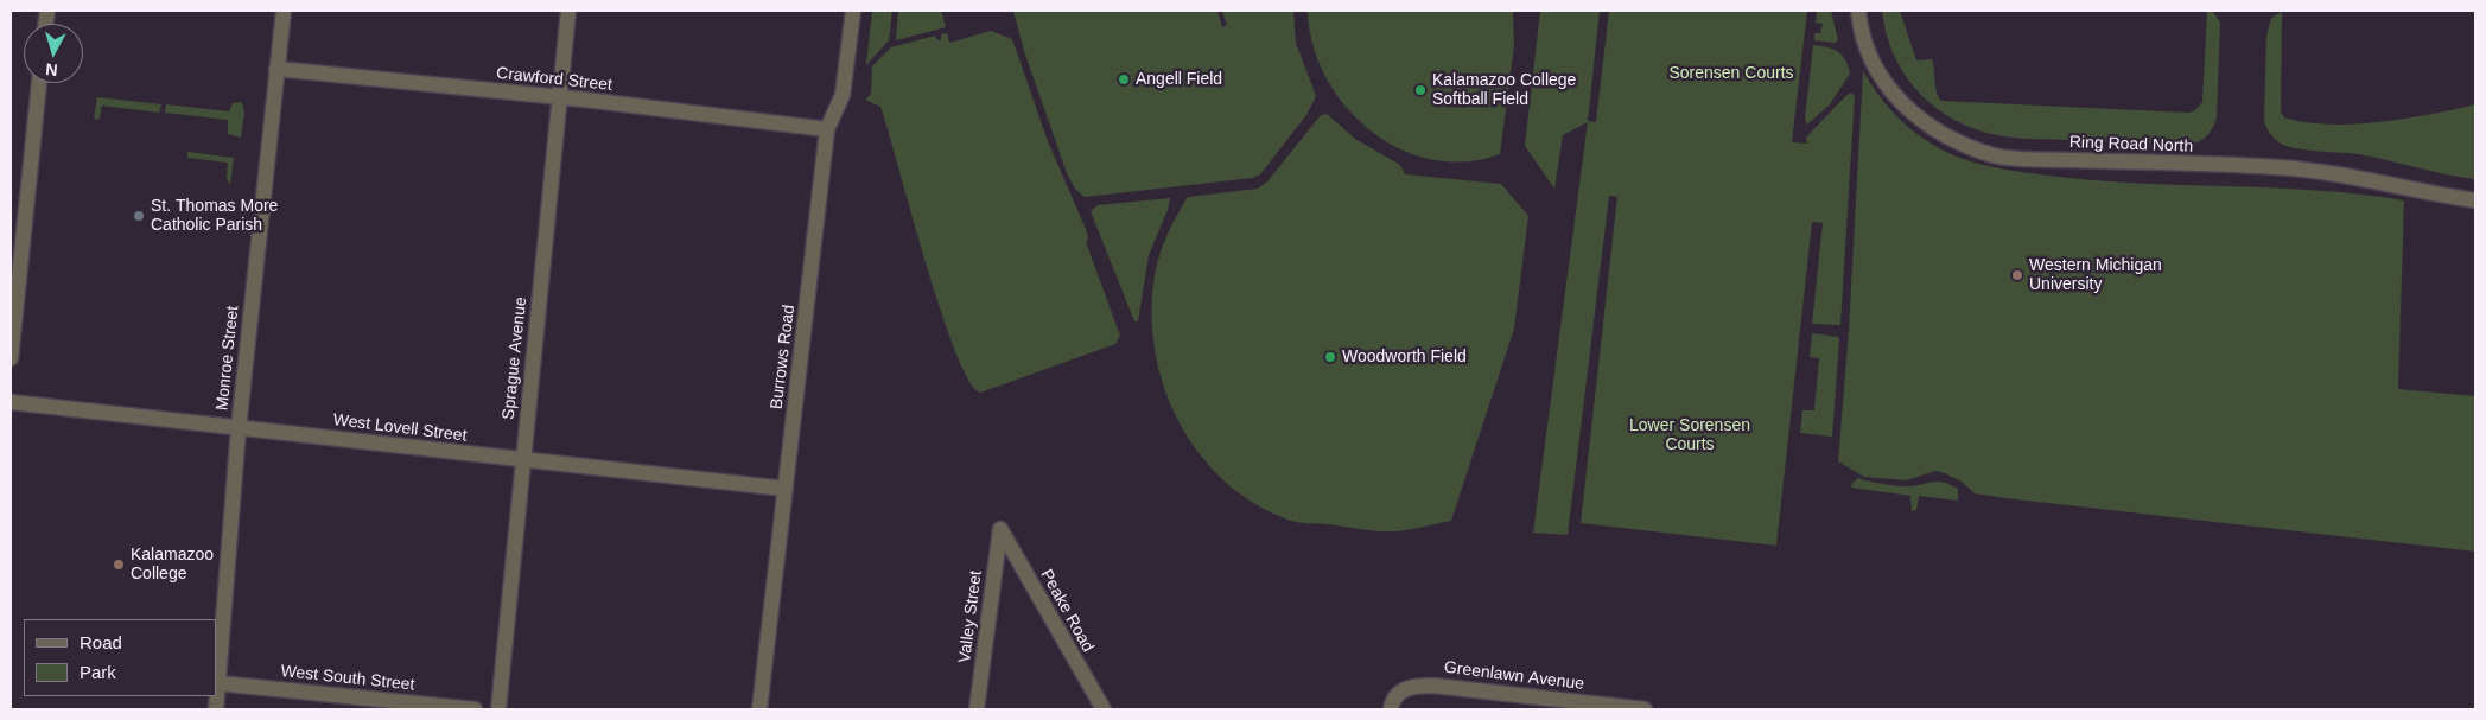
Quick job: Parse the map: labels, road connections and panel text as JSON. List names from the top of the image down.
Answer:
{
  "streets": {
    "street": [
      "Crawford Street",
      "Ring Road North",
      "Burrows Road",
      "Monroe Street",
      "Sprague Avenue",
      "West Lovell Street",
      "Peake Road",
      "Valley Street",
      "Greenlawn Avenue",
      "West South Street"
    ]
  },
  "crossings": [
    ["Crawford Street", "Burrows Road"],
    ["Crawford Street", "Monroe Street"],
    ["Crawford Street", "Sprague Avenue"],
    ["Burrows Road", "West Lovell Street"],
    ["Monroe Street", "West Lovell Street"],
    ["Monroe Street", "West South Street"],
    ["Sprague Avenue", "West Lovell Street"],
    ["Peake Road", "Valley Street"]
  ],
  "parks": ["Sorensen Courts", "Lower Sorensen Courts"],
  "places": [
    "Angell Field",
    "Kalamazoo College Softball Field",
    "St. Thomas More Catholic Parish",
    "Western Michigan University",
    "Woodworth Field",
    "Kalamazoo College"
  ],
  "legend": ["Road", "Park"],
  "north": "bottom"
}
